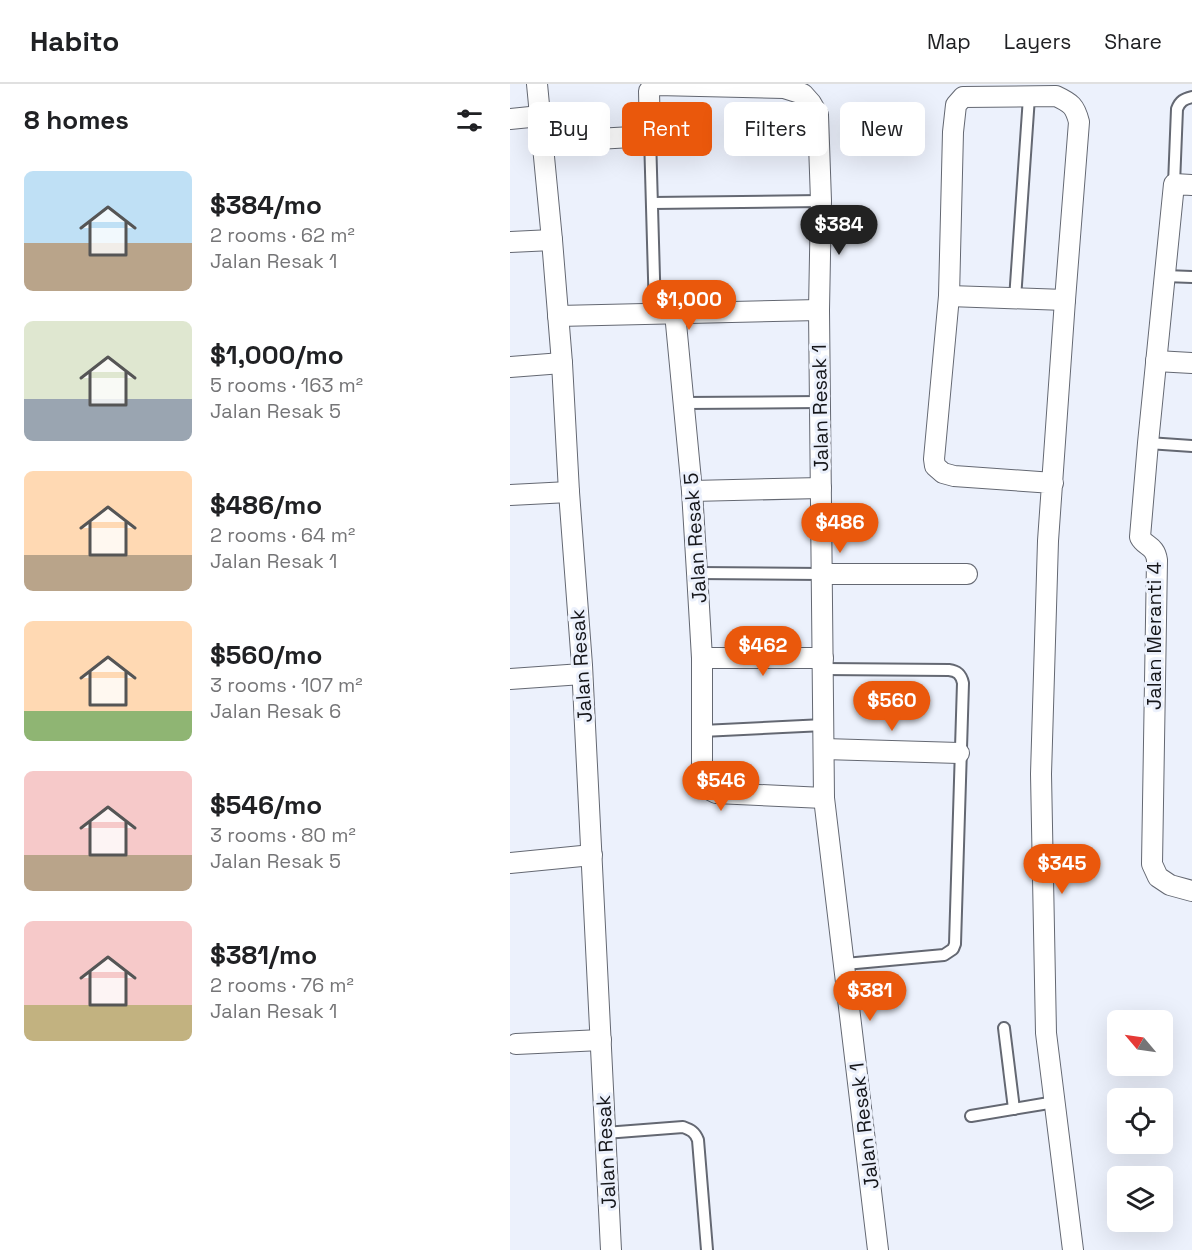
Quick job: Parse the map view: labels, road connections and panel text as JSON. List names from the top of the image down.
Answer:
{
  "streets": {
    "street": [
      "Jalan Resak 1",
      "Jalan Resak 5",
      "Jalan Meranti 4",
      "Jalan Resak"
    ]
  },
  "crossings": [
    ["Jalan Resak 1", "Jalan Resak 5"]
  ],
  "north": "top left",
  "page": {
    "header": "Habito",
    "nav": ["Map", "Layers", "Share"],
    "heading": "8 homes",
    "chip": [
      "Buy",
      "Rent",
      "Filters",
      "New"
    ],
    "list": [
      {
        "name": "$384/mo",
        "note": "2 rooms · 62 m² · Jalan Resak 1"
      },
      {
        "name": "$1,000/mo",
        "note": "5 rooms · 163 m² · Jalan Resak 5"
      },
      {
        "name": "$486/mo",
        "note": "2 rooms · 64 m² · Jalan Resak 1"
      },
      {
        "name": "$560/mo",
        "note": "3 rooms · 107 m² · Jalan Resak 6"
      },
      {
        "name": "$546/mo",
        "note": "3 rooms · 80 m² · Jalan Resak 5"
      },
      {
        "name": "$381/mo",
        "note": "2 rooms · 76 m² · Jalan Resak 1"
      }
    ],
    "price": [
      "$384",
      "$1,000",
      "$486",
      "$462",
      "$560",
      "$546",
      "$345",
      "$381"
    ]
  }
}
